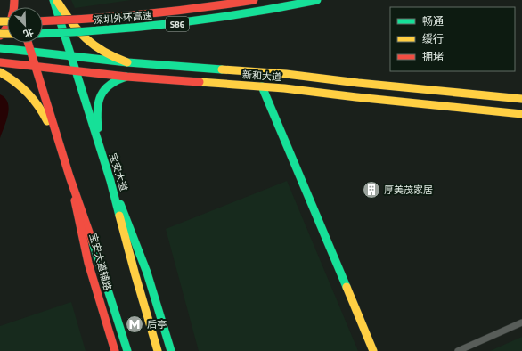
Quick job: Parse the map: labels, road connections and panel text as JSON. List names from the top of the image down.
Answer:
{
  "streets": {
    "main road": [
      "深圳外环高速",
      "S86",
      "新和大道",
      "宝安大道",
      "宝安大道辅路"
    ]
  },
  "crossings": [
    ["新和大道", "宝安大道"]
  ],
  "places": {
    "building": ["厚美茂家居"],
    "metro station": ["后亭"]
  },
  "legend": ["畅通", "缓行", "拥堵"],
  "north": "bottom right"
}
